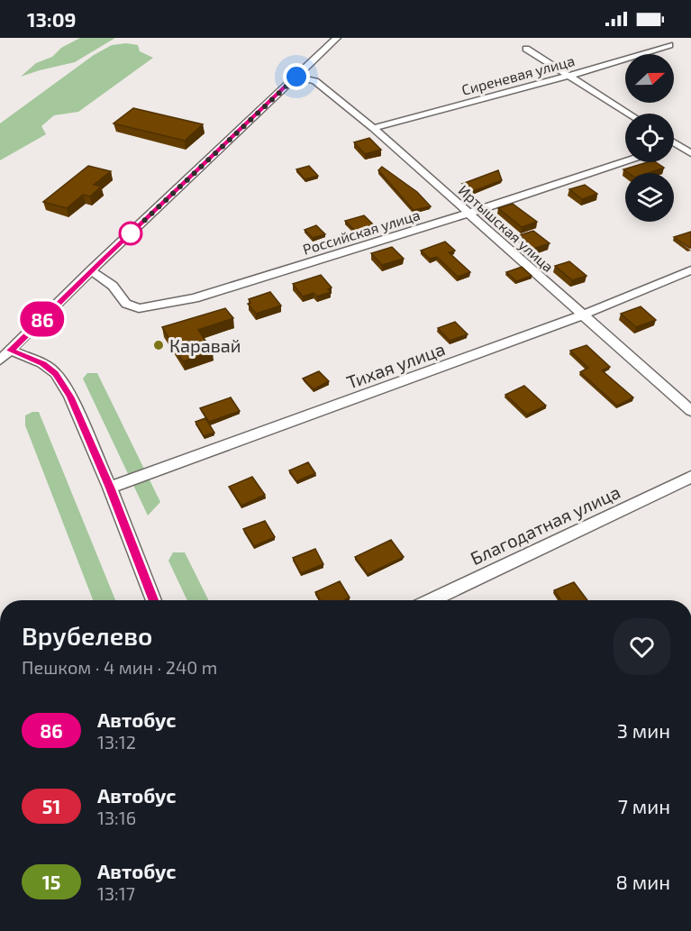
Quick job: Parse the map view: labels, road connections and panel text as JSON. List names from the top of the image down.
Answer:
{
  "streets": {
    "street": [
      "Сиреневая улица",
      "Иртышская улица",
      "Российская улица",
      "Тихая улица",
      "Благодатная улица"
    ]
  },
  "crossings": [
    ["Сиреневая улица", "Иртышская улица"],
    ["Иртышская улица", "Российская улица"],
    ["Иртышская улица", "Тихая улица"]
  ],
  "places": ["Каравай"],
  "lines": ["bus line 86"],
  "north": "right",
  "page": {
    "status": "13:09",
    "on_map": "86",
    "heading": ["Врубелево", "Пешком · 4 мин · 240 m"],
    "list": [
      {
        "mark": "86",
        "name": "Автобус",
        "note": "13:12",
        "value": "3 мин"
      },
      {
        "mark": "51",
        "name": "Автобус",
        "note": "13:16",
        "value": "7 мин"
      },
      {
        "mark": "15",
        "name": "Автобус",
        "note": "13:17",
        "value": "8 мин"
      }
    ]
  }
}
